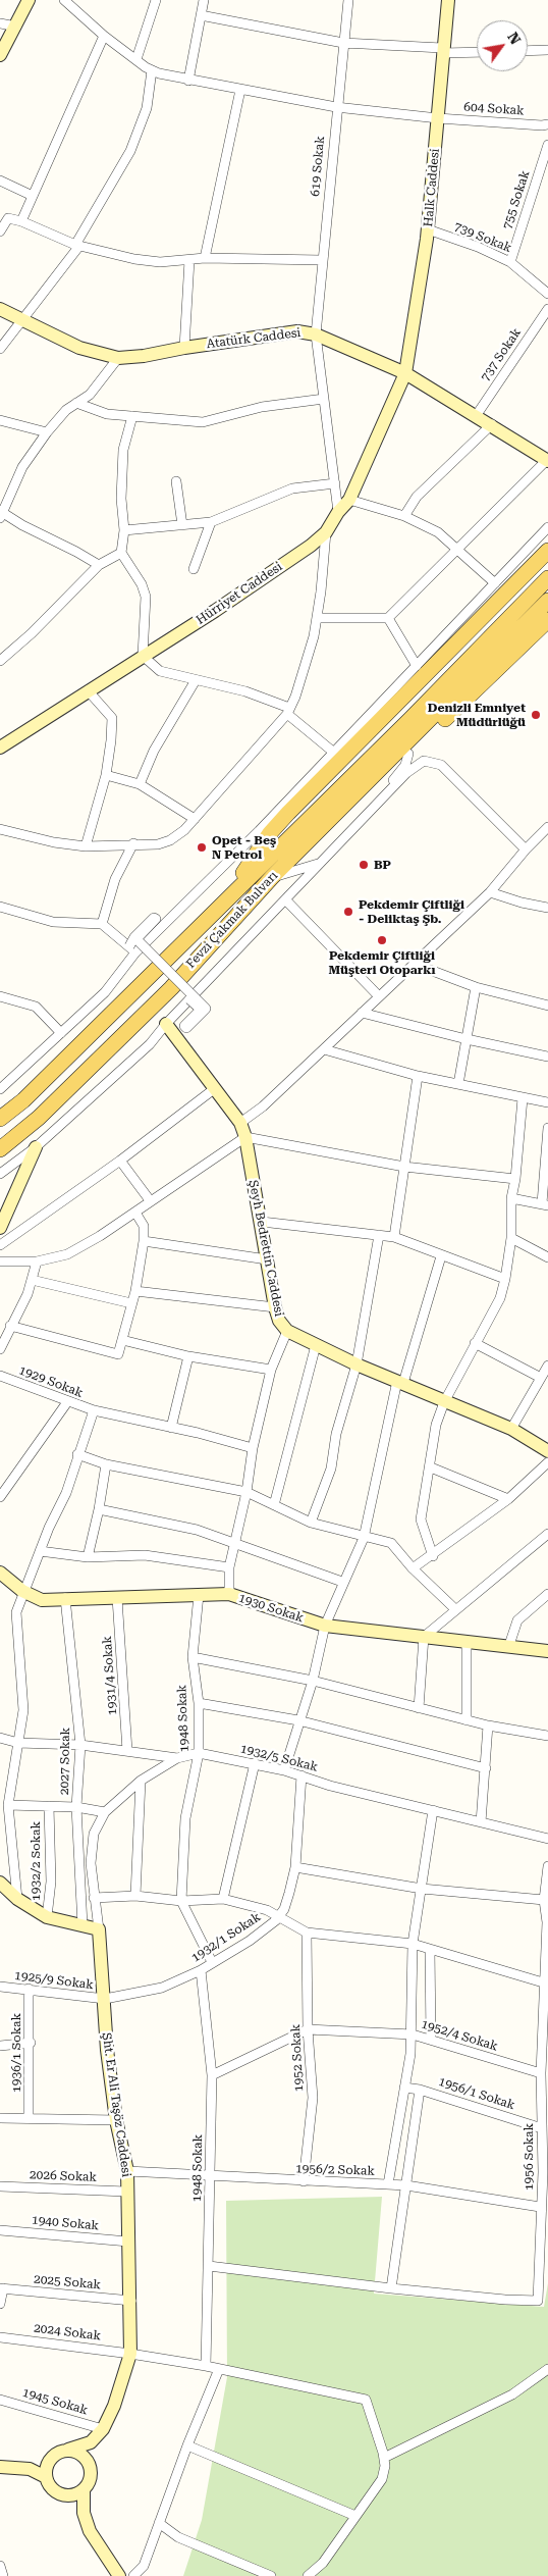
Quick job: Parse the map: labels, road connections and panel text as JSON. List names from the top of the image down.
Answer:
{
  "streets": {
    "main road": ["Fevzi Çakmak Bulvarı"],
    "street": [
      "604 Sokak",
      "619 Sokak",
      "Halk Caddesi",
      "755 Sokak",
      "739 Sokak",
      "Atatürk Caddesi",
      "737 Sokak",
      "Hürriyet Caddesi",
      "Şeyh Bedrettin Caddesi",
      "1929 Sokak",
      "1930 Sokak",
      "1931/4 Sokak",
      "1948 Sokak",
      "1932/5 Sokak",
      "2027 Sokak",
      "1932/2 Sokak",
      "1932/1 Sokak",
      "1925/9 Sokak",
      "1952/4 Sokak",
      "1936/1 Sokak",
      "1952 Sokak",
      "1956/1 Sokak",
      "Şht. Er Ali Taşöz Caddesi",
      "1956 Sokak",
      "1956/2 Sokak",
      "2026 Sokak",
      "1940 Sokak",
      "2025 Sokak",
      "2024 Sokak",
      "1945 Sokak"
    ]
  },
  "crossings": [
    ["604 Sokak", "619 Sokak"],
    ["604 Sokak", "Halk Caddesi"],
    ["619 Sokak", "Atatürk Caddesi"],
    ["619 Sokak", "Hürriyet Caddesi"],
    ["Halk Caddesi", "739 Sokak"],
    ["Halk Caddesi", "Atatürk Caddesi"],
    ["Halk Caddesi", "Hürriyet Caddesi"],
    ["755 Sokak", "739 Sokak"],
    ["Atatürk Caddesi", "737 Sokak"],
    ["Atatürk Caddesi", "Hürriyet Caddesi"],
    ["1930 Sokak", "1931/4 Sokak"],
    ["1930 Sokak", "1948 Sokak"],
    ["1930 Sokak", "2027 Sokak"],
    ["1931/4 Sokak", "1932/5 Sokak"],
    ["1948 Sokak", "1932/5 Sokak"],
    ["1948 Sokak", "1932/1 Sokak"],
    ["1948 Sokak", "1956/2 Sokak"],
    ["1948 Sokak", "2024 Sokak"],
    ["1932/5 Sokak", "2027 Sokak"],
    ["1932/5 Sokak", "1932/1 Sokak"],
    ["1932/1 Sokak", "1925/9 Sokak"],
    ["1932/1 Sokak", "Şht. Er Ali Taşöz Caddesi"],
    ["1925/9 Sokak", "1936/1 Sokak"],
    ["1925/9 Sokak", "Şht. Er Ali Taşöz Caddesi"],
    ["1952/4 Sokak", "1952 Sokak"],
    ["1952/4 Sokak", "1956 Sokak"],
    ["1952 Sokak", "1956/2 Sokak"],
    ["1956/1 Sokak", "1956 Sokak"],
    ["Şht. Er Ali Taşöz Caddesi", "1956/2 Sokak"],
    ["Şht. Er Ali Taşöz Caddesi", "2026 Sokak"],
    ["Şht. Er Ali Taşöz Caddesi", "1940 Sokak"],
    ["Şht. Er Ali Taşöz Caddesi", "2025 Sokak"],
    ["Şht. Er Ali Taşöz Caddesi", "2024 Sokak"],
    ["Şht. Er Ali Taşöz Caddesi", "1945 Sokak"],
    ["1956 Sokak", "1956/2 Sokak"]
  ],
  "places": [
    "Denizli Emniyet Müdürlüğü",
    "Opet - Beş N Petrol",
    "BP",
    "Pekdemir Çiftliği - Deliktaş Şb.",
    "Pekdemir Çiftliği Müşteri Otoparkı"
  ],
  "north": "top right"
}
